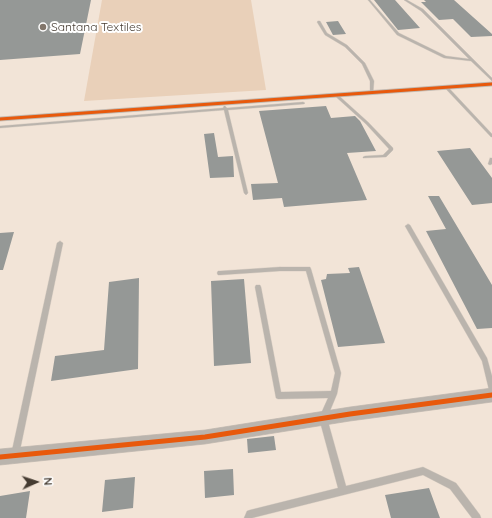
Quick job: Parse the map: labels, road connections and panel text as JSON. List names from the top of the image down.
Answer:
{
  "places": ["Santana Textiles"],
  "north": "right"
}
